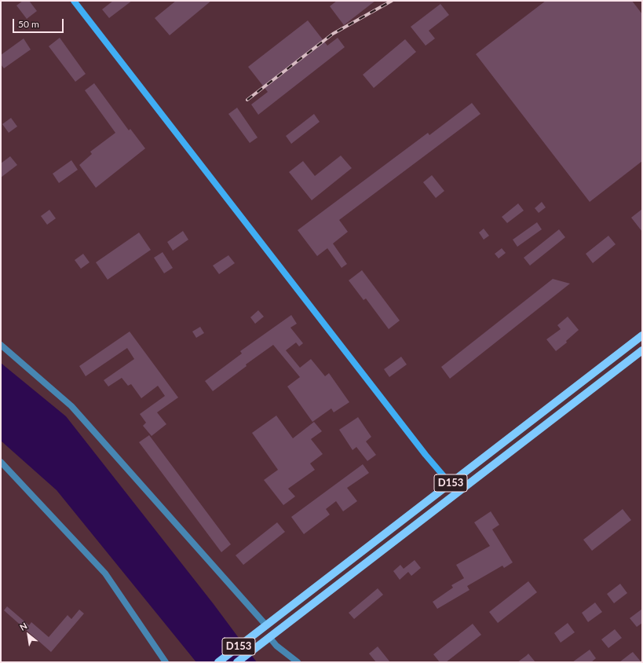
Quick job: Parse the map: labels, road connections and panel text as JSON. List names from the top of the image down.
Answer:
{
  "streets": {
    "main road": ["D153"]
  },
  "scale_bar": "50 m",
  "north": "top left"
}
